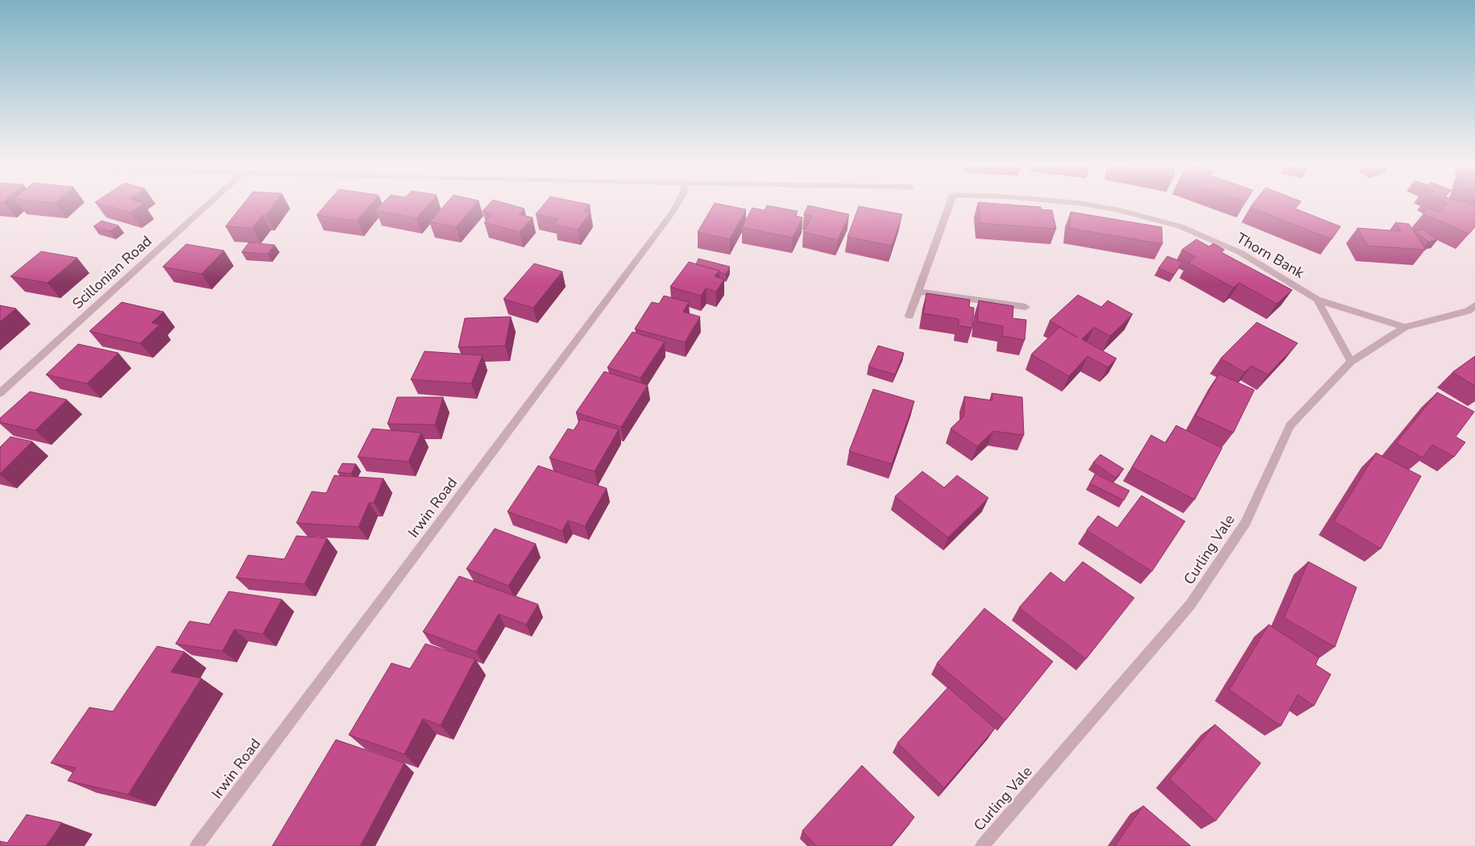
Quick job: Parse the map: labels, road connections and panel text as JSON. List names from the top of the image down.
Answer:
{
  "streets": {
    "street": [
      "Thorn Bank",
      "Scillonian Road",
      "Irwin Road",
      "Curling Vale"
    ]
  },
  "crossings": [
    ["Thorn Bank", "Curling Vale"]
  ]
}
